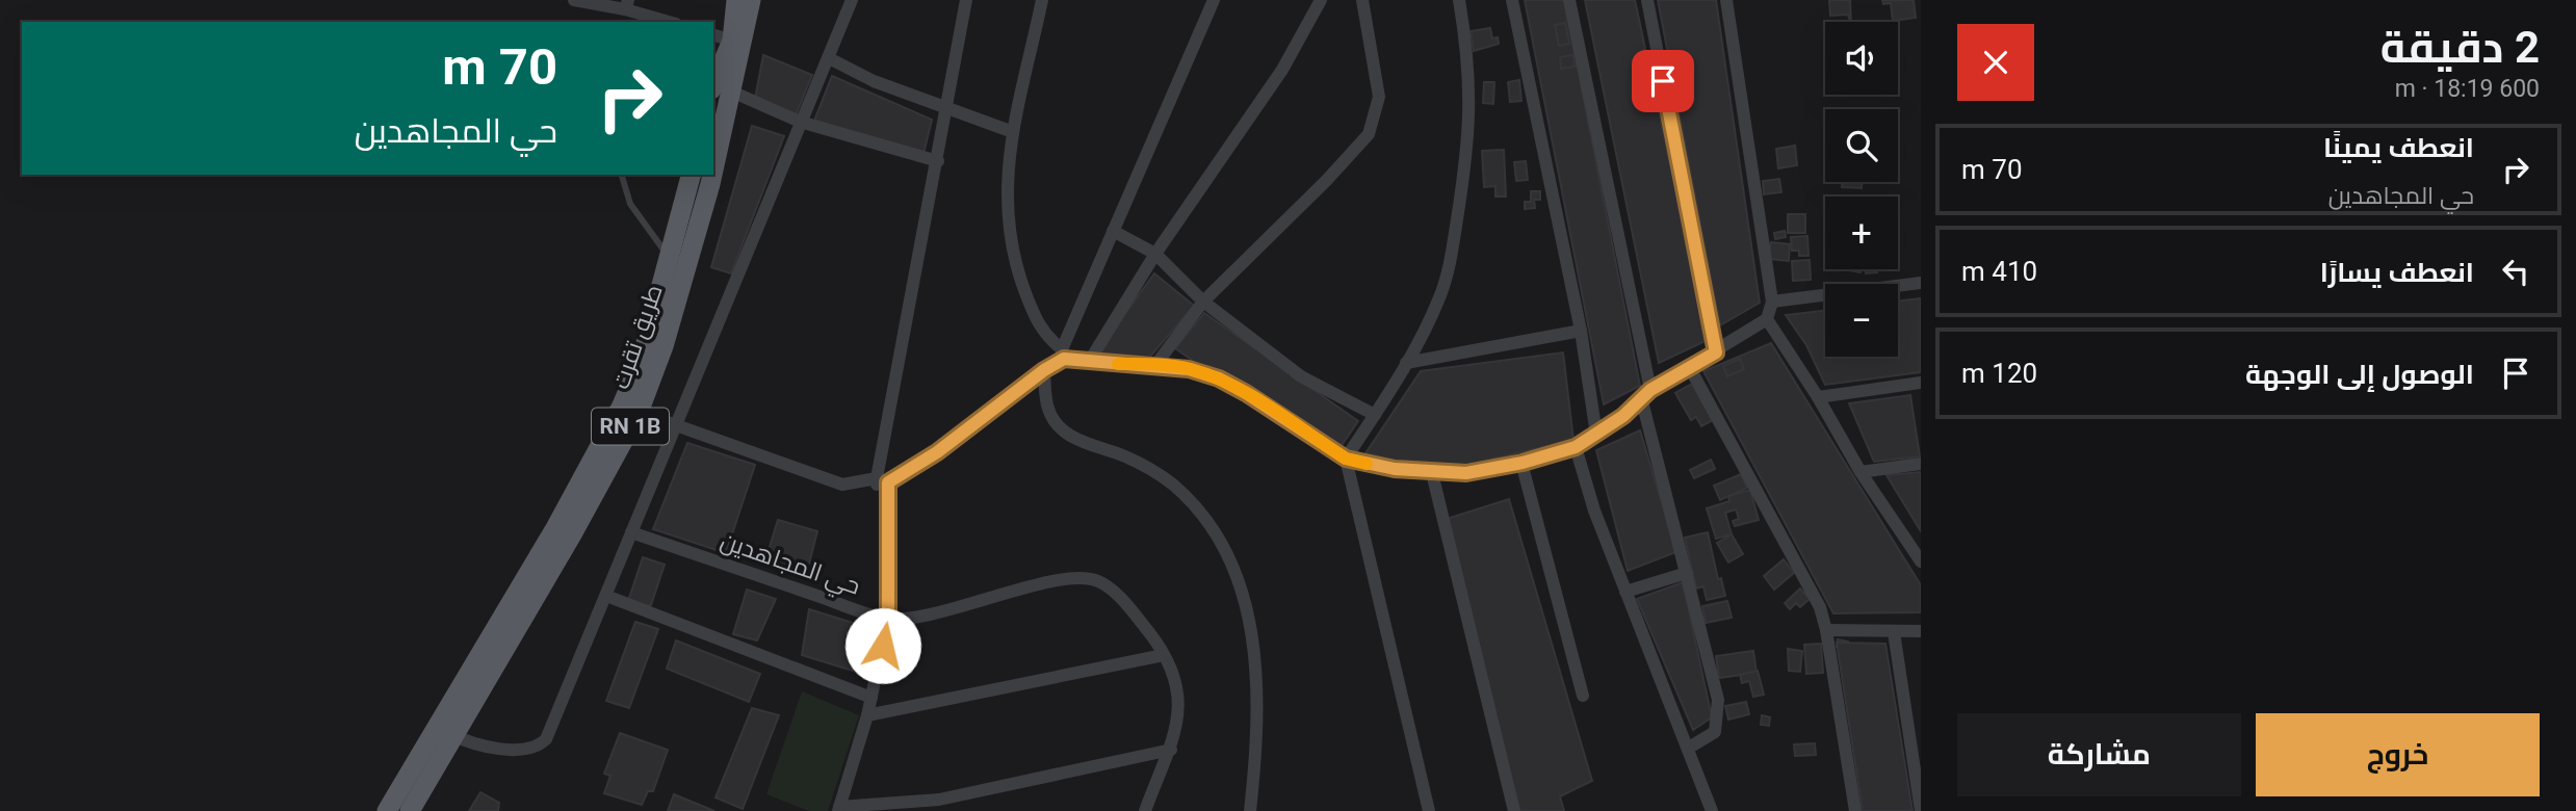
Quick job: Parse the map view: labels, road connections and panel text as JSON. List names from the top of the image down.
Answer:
{
  "streets": {
    "main road": ["طريق تقرت", "RN 1B"],
    "street": ["حي المجاهدين"]
  },
  "page": {
    "heading": ["2 دقيقة", "600 m · 18:19"],
    "map_buttons": ["+", "−"],
    "turn": ["70 m", "حي المجاهدين"],
    "list": [
      {
        "name": "انعطف يمينًا",
        "note": "حي المجاهدين",
        "value": "70 m"
      },
      {
        "name": "انعطف يسارًا",
        "value": "410 m"
      },
      {
        "name": "الوصول إلى الوجهة",
        "value": "120 m"
      }
    ],
    "buttons": ["خروج", "مشاركة"]
  }
}
